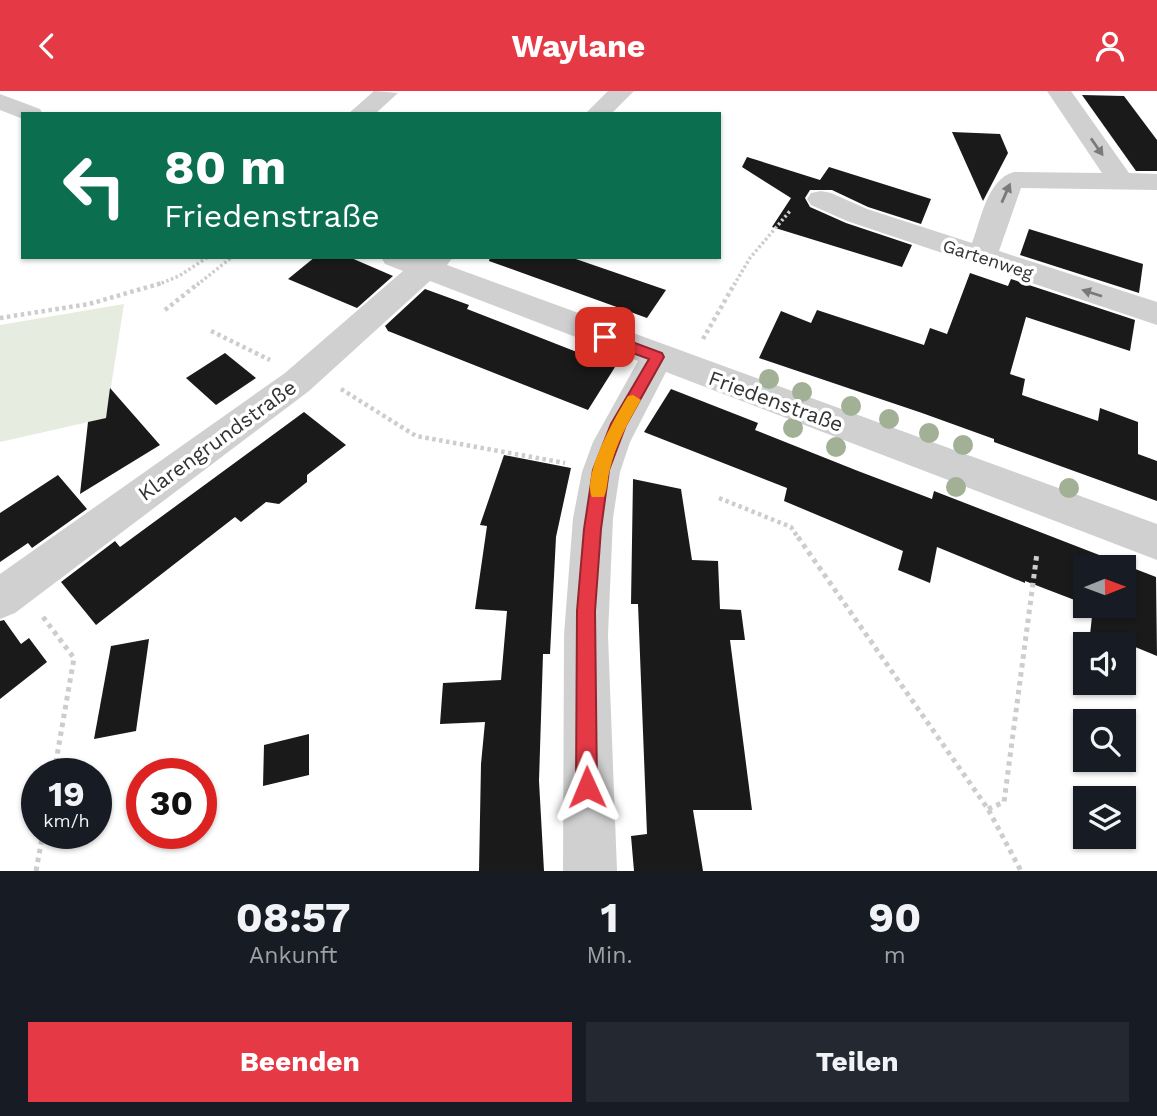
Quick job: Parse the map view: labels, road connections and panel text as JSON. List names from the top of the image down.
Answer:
{
  "streets": {
    "street": ["Gartenweg", "Friedenstraße", "Klarengrundstraße"]
  },
  "crossings": [
    ["Friedenstraße", "Klarengrundstraße"]
  ],
  "one_way": ["Gartenweg"],
  "north": "right",
  "page": {
    "header": "Waylane",
    "turn": ["80 m", "Friedenstraße"],
    "speed": "19 km/h",
    "limit": "30",
    "eta": [
      "08:57",
      "Ankunft",
      "1",
      "Min.",
      "90",
      "m"
    ],
    "buttons": ["Beenden", "Teilen"]
  }
}
